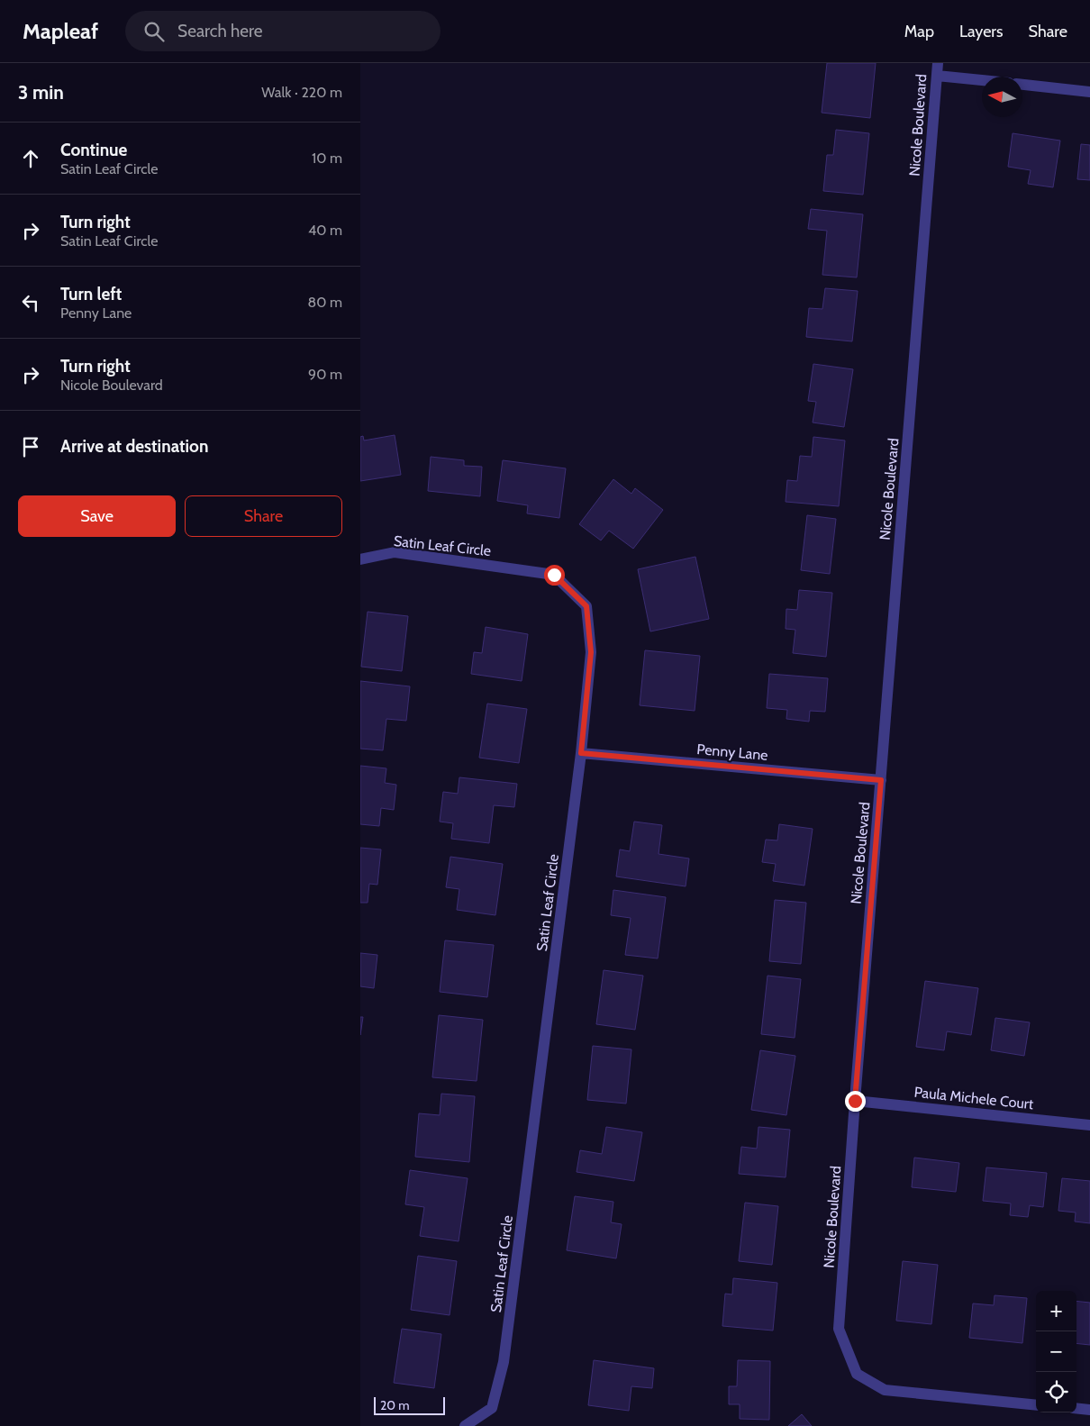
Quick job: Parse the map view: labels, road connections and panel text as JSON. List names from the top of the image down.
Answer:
{
  "streets": {
    "street": [
      "Nicole Boulevard",
      "Satin Leaf Circle",
      "Penny Lane",
      "Paula Michele Court"
    ]
  },
  "crossings": [
    ["Nicole Boulevard", "Penny Lane"],
    ["Nicole Boulevard", "Paula Michele Court"],
    ["Satin Leaf Circle", "Penny Lane"]
  ],
  "scale_bar": "20 m",
  "north": "left",
  "page": {
    "header": "Mapleaf",
    "search": "Search here",
    "nav": ["Map", "Layers", "Share"],
    "heading": ["3 min", "Walk · 220 m"],
    "list": [
      ["Continue", "Satin Leaf Circle", "10 m"],
      ["Turn right", "Satin Leaf Circle", "40 m"],
      ["Turn left", "Penny Lane", "80 m"],
      ["Turn right", "Nicole Boulevard", "90 m"],
      "Arrive at destination"
    ],
    "buttons": ["Save", "Share"],
    "map_buttons": ["+", "−"],
    "scale": "20 m"
  }
}
